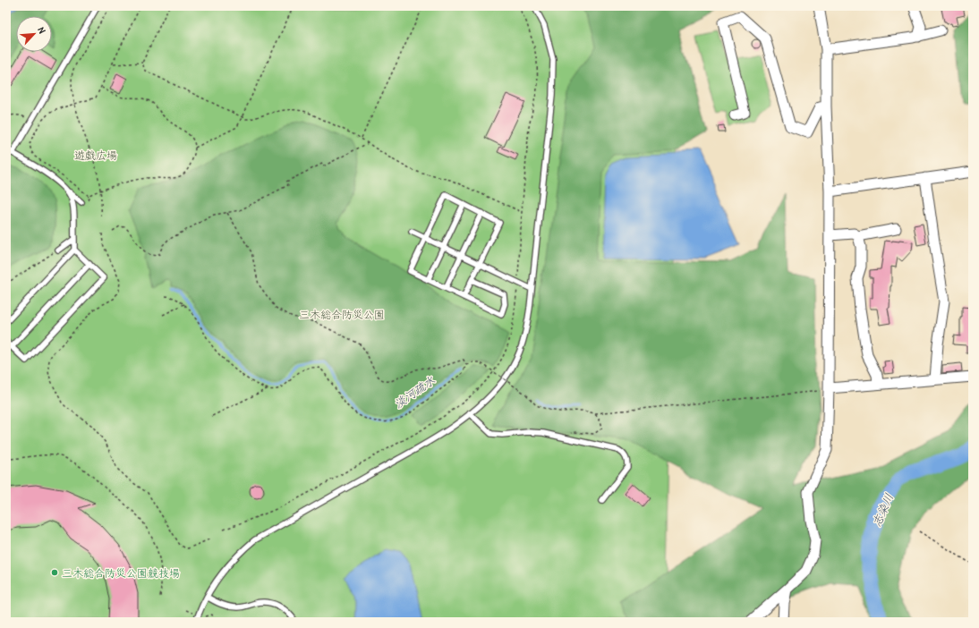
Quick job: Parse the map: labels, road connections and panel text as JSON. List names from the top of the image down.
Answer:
{
  "water": ["淡河疏水", "志染川"],
  "parks": ["遊戯広場", "三木総合防災公園"],
  "places": ["三木総合防災公園競技場"],
  "north": "top right"
}
